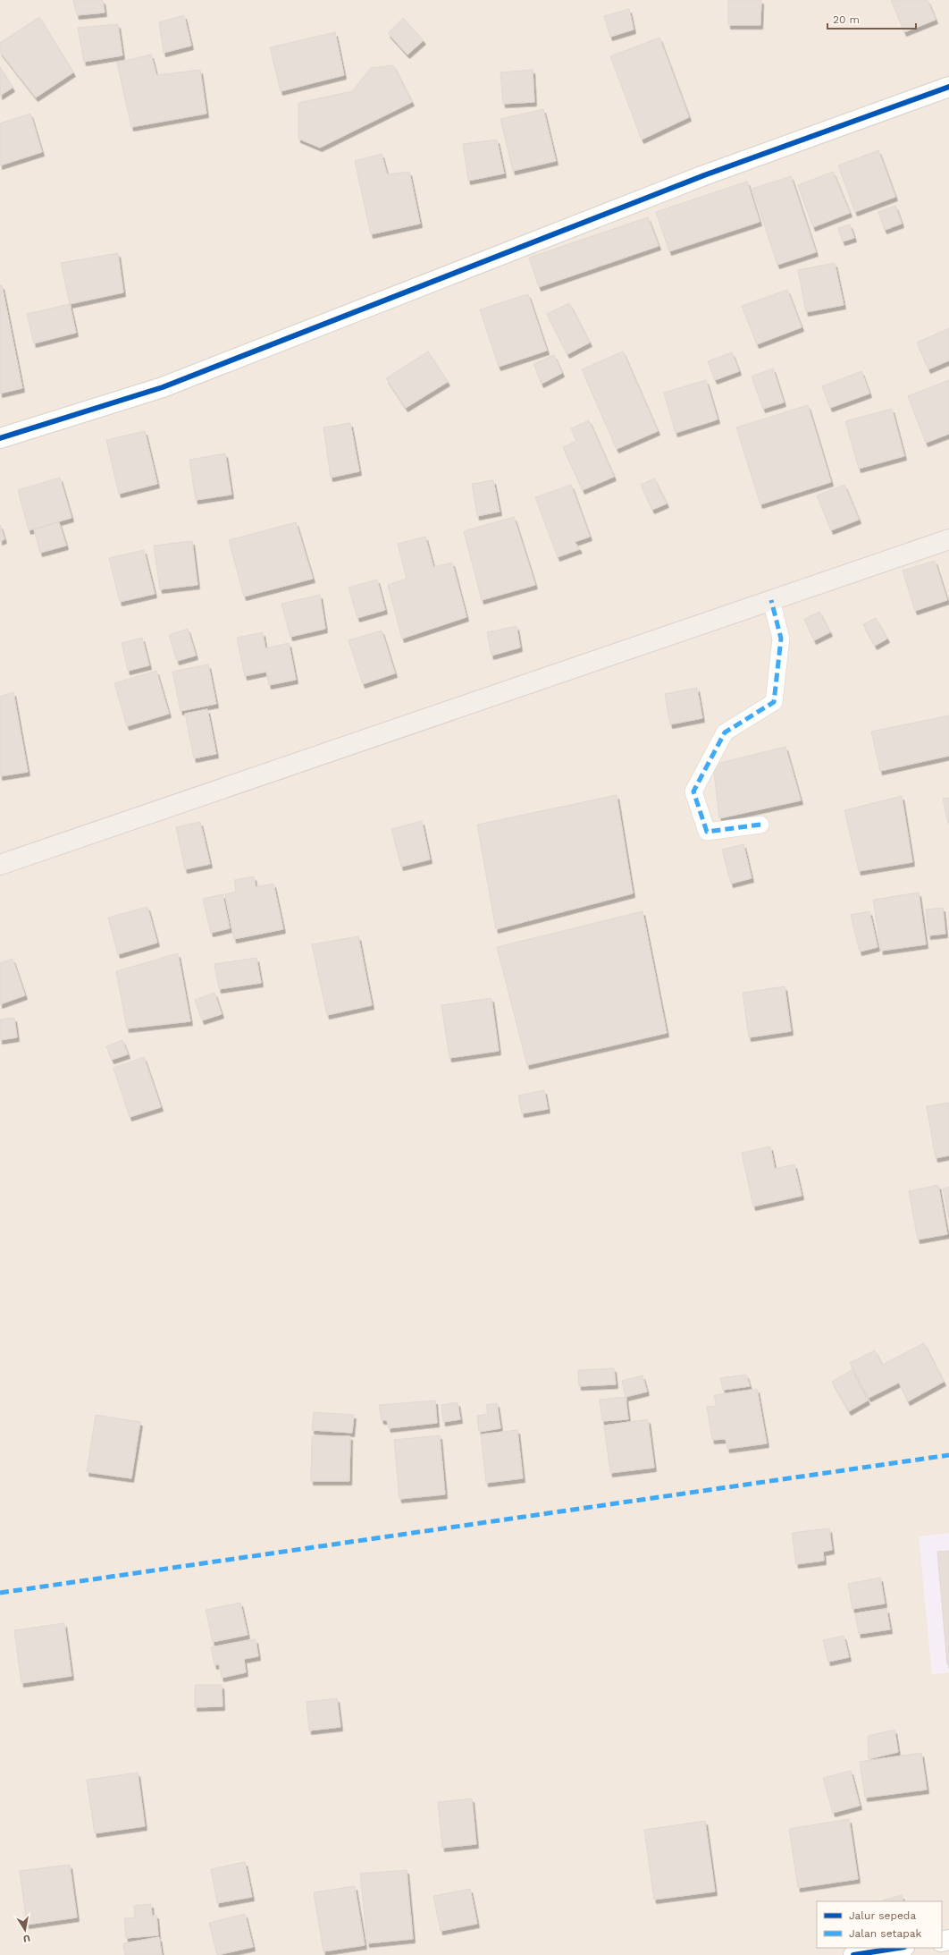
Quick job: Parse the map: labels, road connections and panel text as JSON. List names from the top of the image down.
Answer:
{
  "legend": ["Jalur sepeda", "Jalan setapak"],
  "scale_bar": "20 m",
  "north": "bottom"
}
